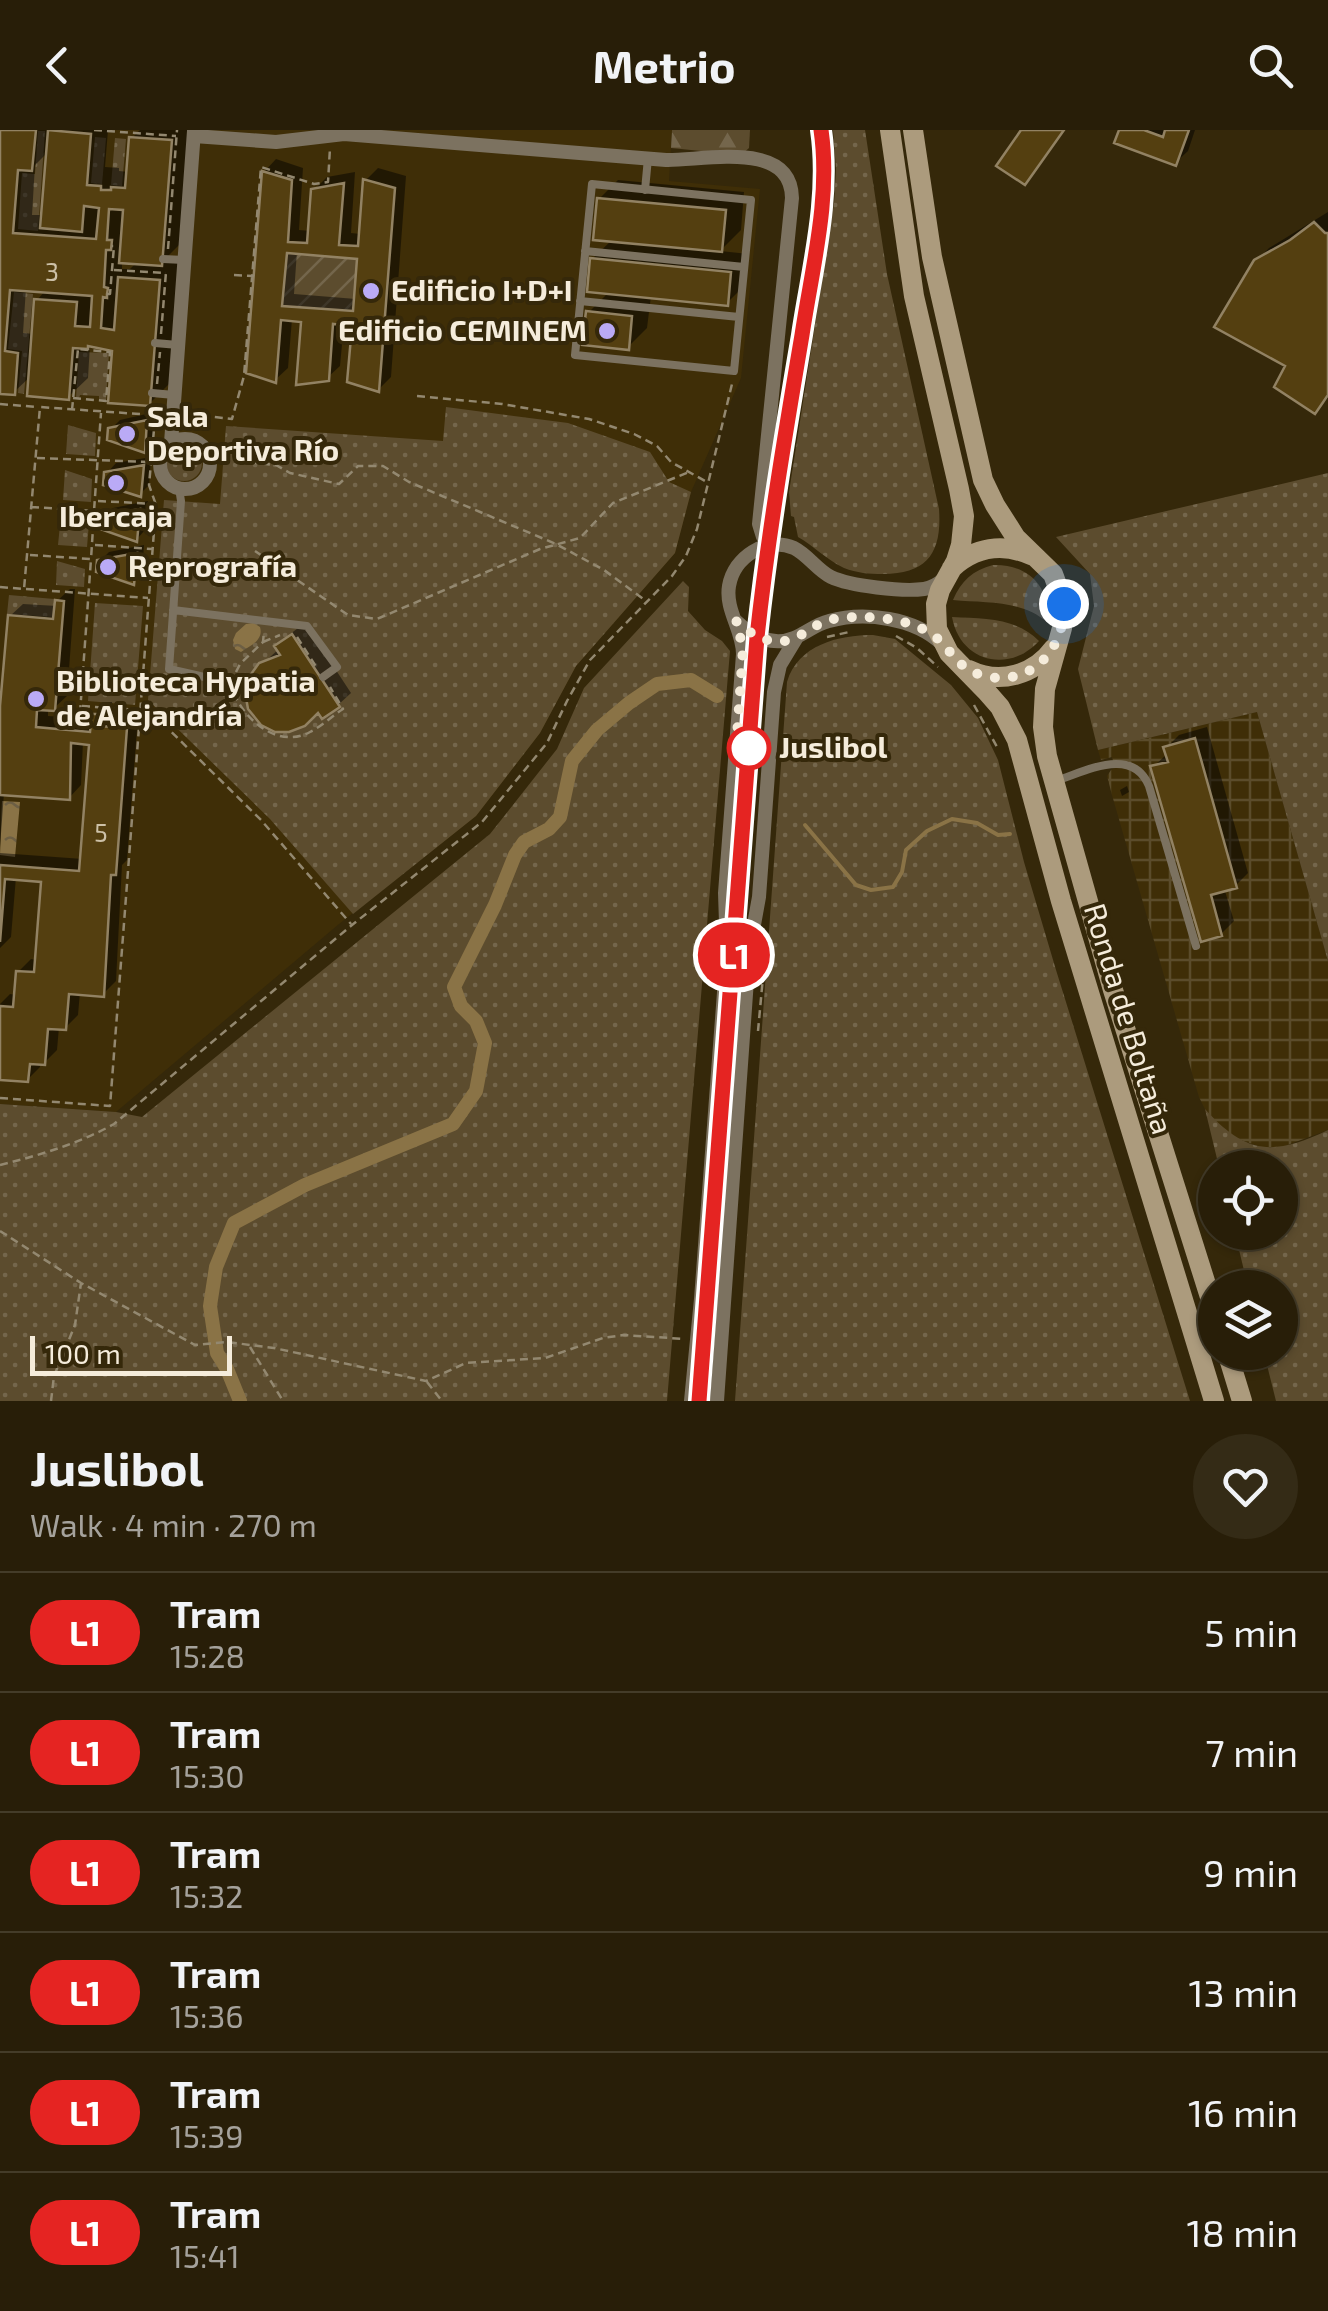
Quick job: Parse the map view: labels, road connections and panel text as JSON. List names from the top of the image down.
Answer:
{
  "streets": {
    "main road": ["Ronda de Boltaña"]
  },
  "places": [
    "Edificio I+D+I",
    "Edificio CEMINEM",
    "Sala Deportiva Río",
    "Ibercaja",
    "Reprografía",
    "Biblioteca Hypatia de Alejandría",
    "Juslibol"
  ],
  "lines": ["tram line L1"],
  "house_numbers": ["3", "5"],
  "scale_bar": "100 m",
  "page": {
    "header": "Metrio",
    "on_map": "L1",
    "scale": "100 m",
    "heading": ["Juslibol", "Walk · 4 min · 270 m"],
    "list": [
      {
        "mark": "L1",
        "name": "Tram",
        "note": "15:28",
        "value": "5 min"
      },
      {
        "mark": "L1",
        "name": "Tram",
        "note": "15:30",
        "value": "7 min"
      },
      {
        "mark": "L1",
        "name": "Tram",
        "note": "15:32",
        "value": "9 min"
      },
      {
        "mark": "L1",
        "name": "Tram",
        "note": "15:36",
        "value": "13 min"
      },
      {
        "mark": "L1",
        "name": "Tram",
        "note": "15:39",
        "value": "16 min"
      },
      {
        "mark": "L1",
        "name": "Tram",
        "note": "15:41",
        "value": "18 min"
      }
    ]
  }
}
